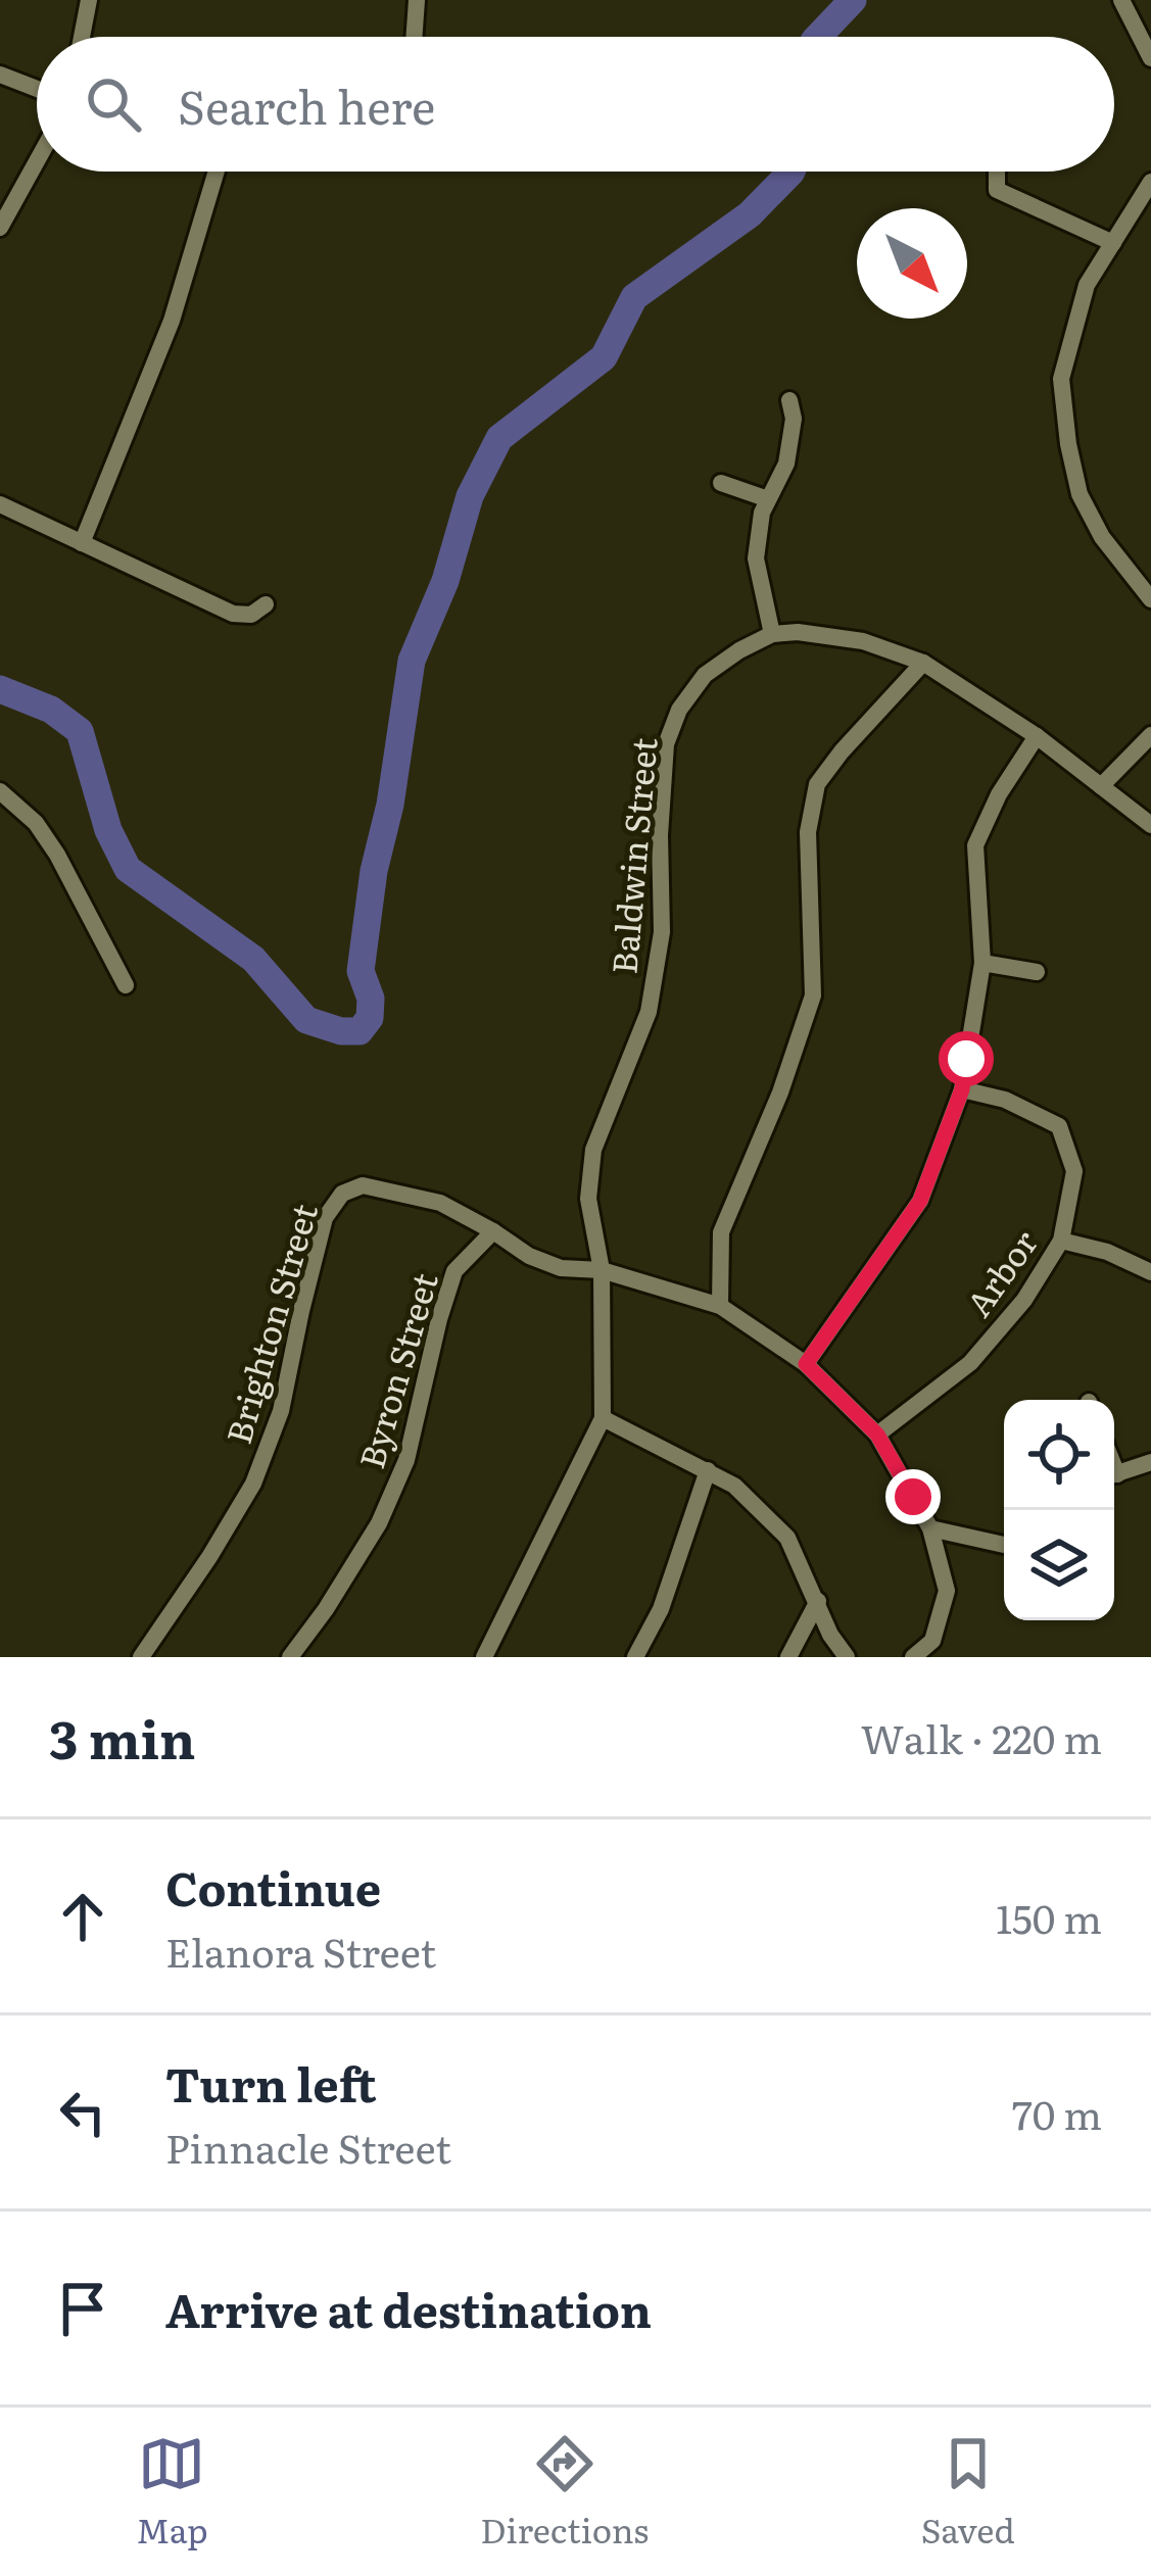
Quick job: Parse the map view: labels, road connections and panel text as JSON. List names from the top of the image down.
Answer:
{
  "streets": {
    "street": [
      "Baldwin Street",
      "Arbor",
      "Brighton Street",
      "Byron Street"
    ]
  },
  "crossings": [
    ["Brighton Street", "Byron Street"]
  ],
  "north": "bottom right",
  "page": {
    "search": "Search here",
    "heading": ["3 min", "Walk · 220 m"],
    "list": [
      ["Continue", "Elanora Street", "150 m"],
      ["Turn left", "Pinnacle Street", "70 m"],
      "Arrive at destination"
    ],
    "nav": ["Map", "Directions", "Saved"]
  }
}
